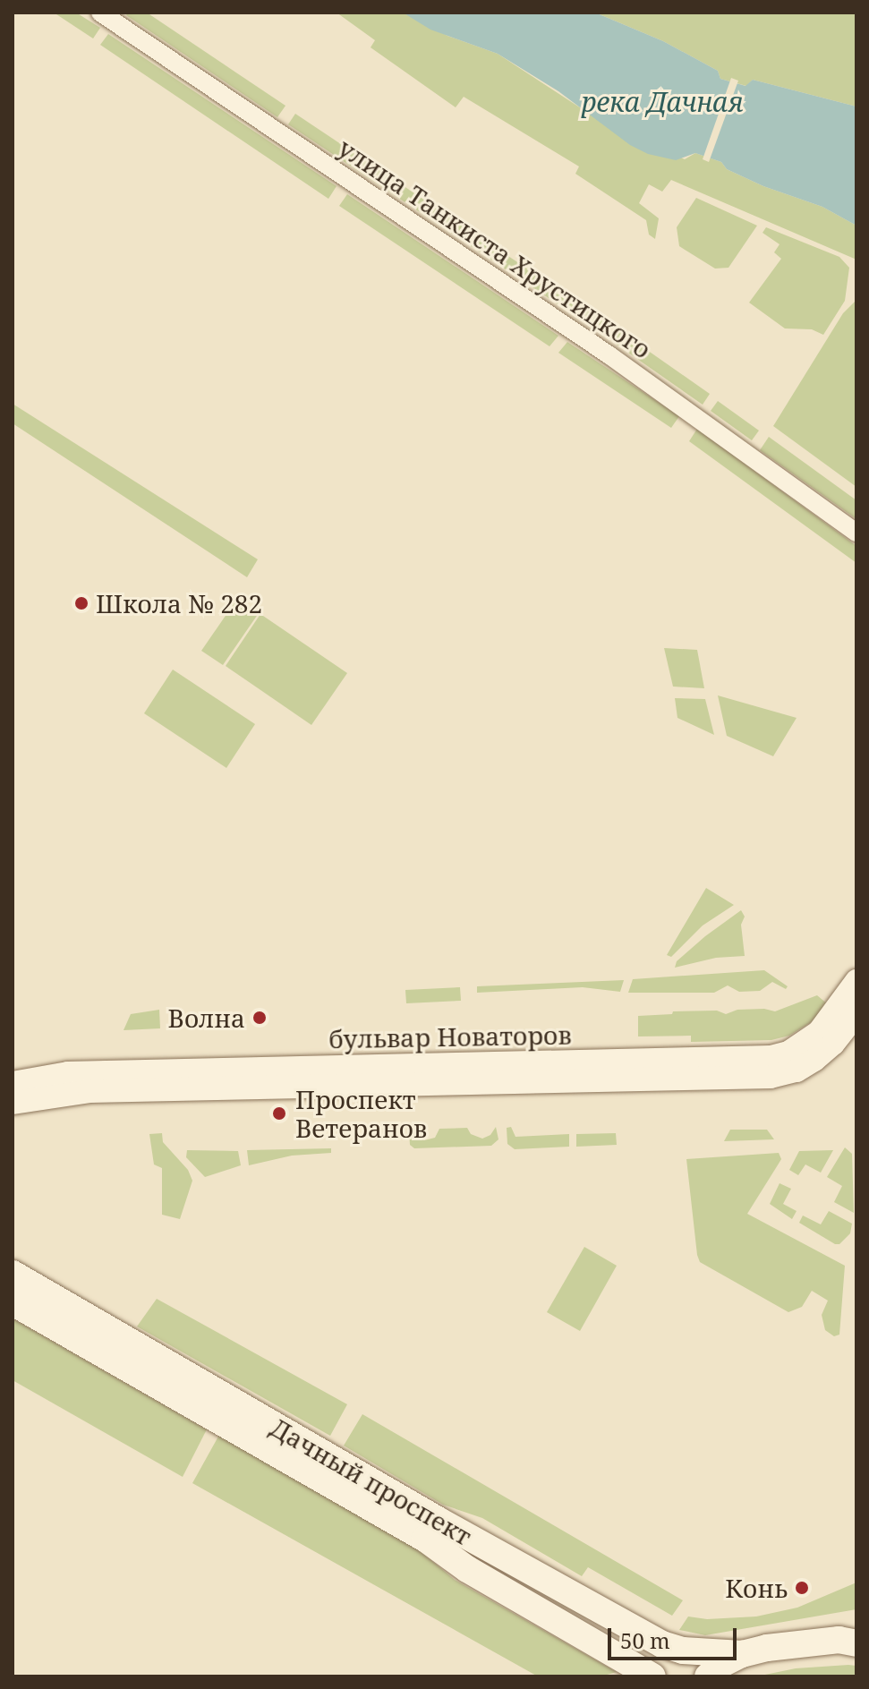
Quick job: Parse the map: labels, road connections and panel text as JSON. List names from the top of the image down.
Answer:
{
  "streets": {
    "main road": ["Дачный проспект"],
    "street": ["улица Танкиста Хрустицкого", "бульвар Новаторов"]
  },
  "water": ["река Дачная"],
  "places": [
    "Школа № 282",
    "Волна",
    "Проспект Ветеранов",
    "Конь"
  ],
  "scale_bar": "50 m"
}
